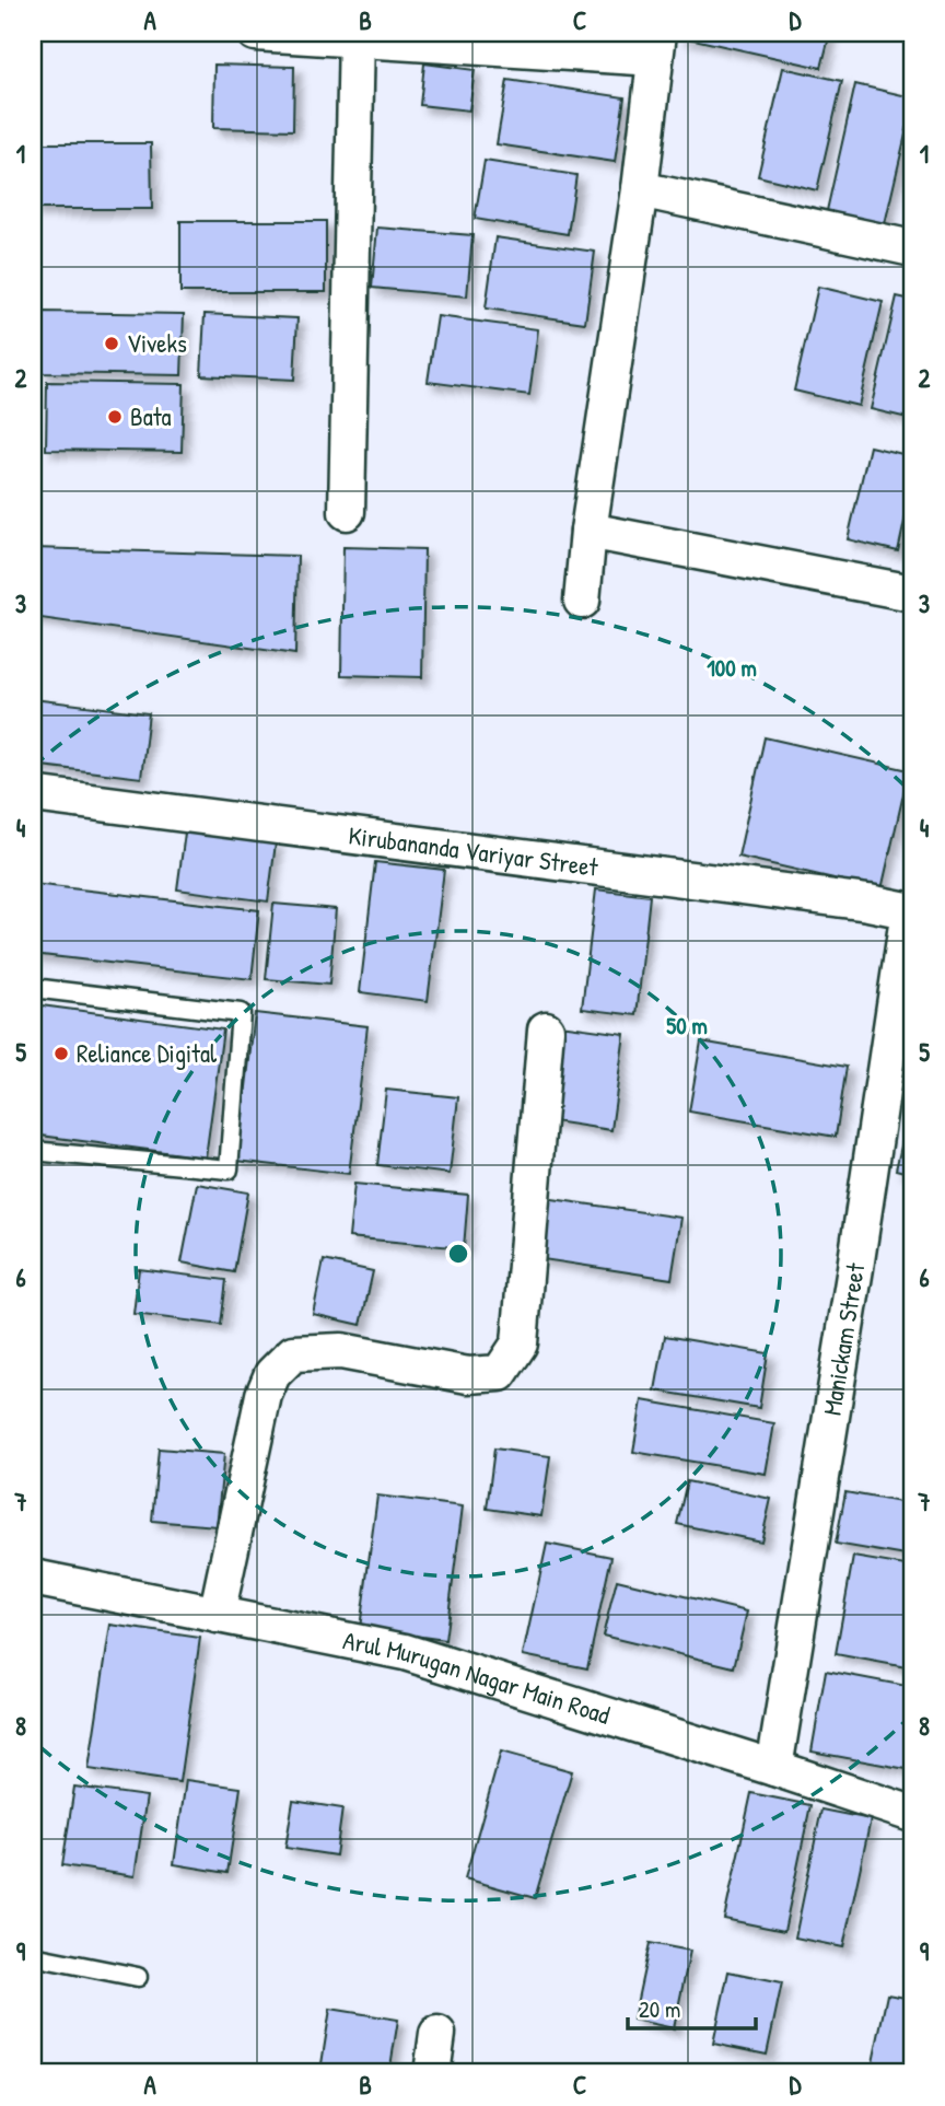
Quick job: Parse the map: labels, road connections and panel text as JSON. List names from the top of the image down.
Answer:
{
  "streets": {
    "street": ["Kirubananda Variyar Street", "Manickam Street", "Arul Murugan Nagar Main Road"]
  },
  "crossings": [
    ["Kirubananda Variyar Street", "Manickam Street"],
    ["Manickam Street", "Arul Murugan Nagar Main Road"]
  ],
  "places": ["Viveks", "Bata", "Reliance Digital"],
  "scale_bar": "20 m",
  "grid": {
    "columns": [
      "A",
      "B",
      "C",
      "D"
    ],
    "rows": [
      "1",
      "2",
      "3",
      "4",
      "5",
      "6",
      "7",
      "8",
      "9"
    ]
  },
  "rings": ["100 m", "50 m"]
}
